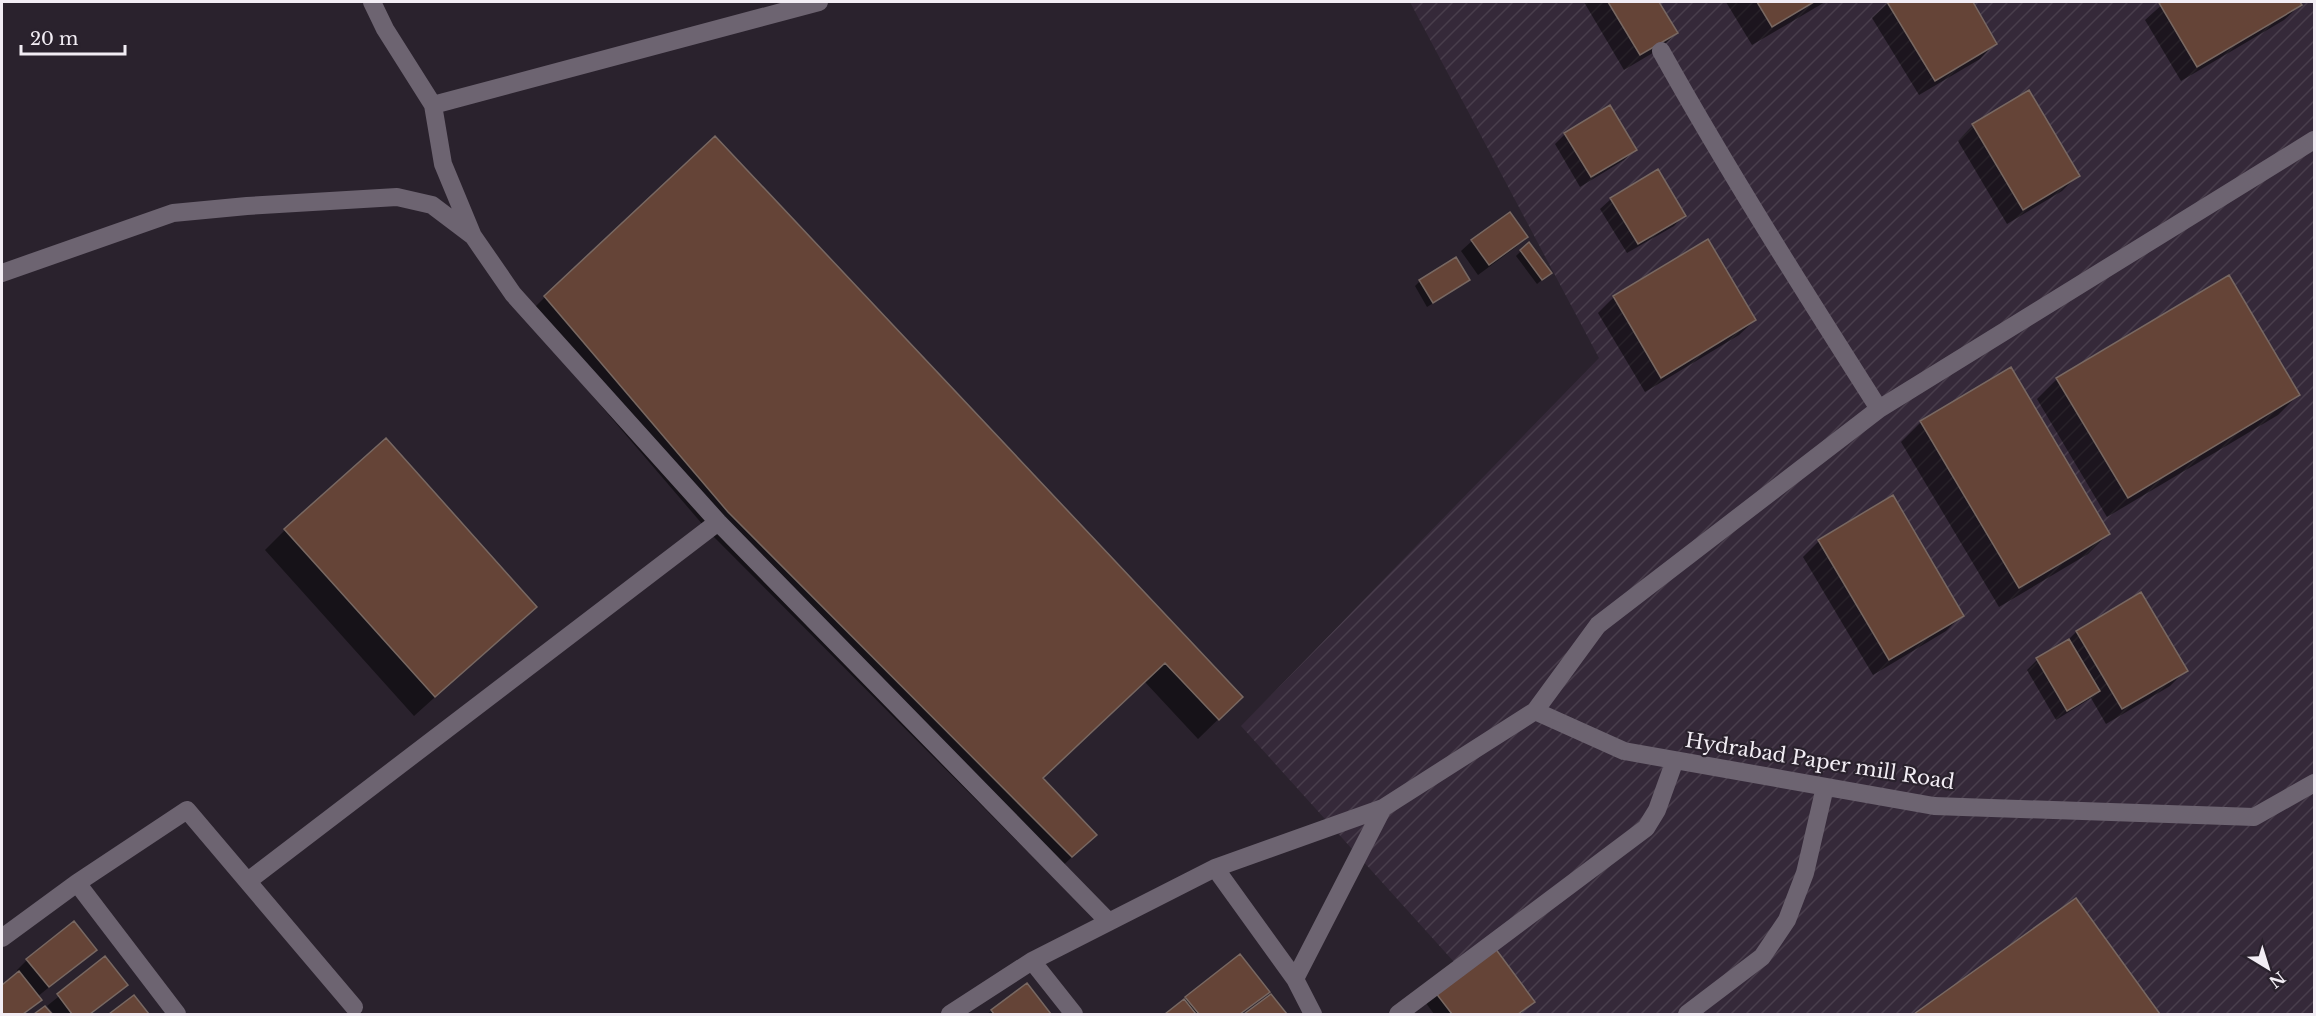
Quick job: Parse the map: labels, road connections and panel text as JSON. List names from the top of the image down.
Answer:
{
  "streets": {
    "street": ["Hydrabad Paper mill Road"]
  },
  "scale_bar": "20 m",
  "north": "bottom right"
}
